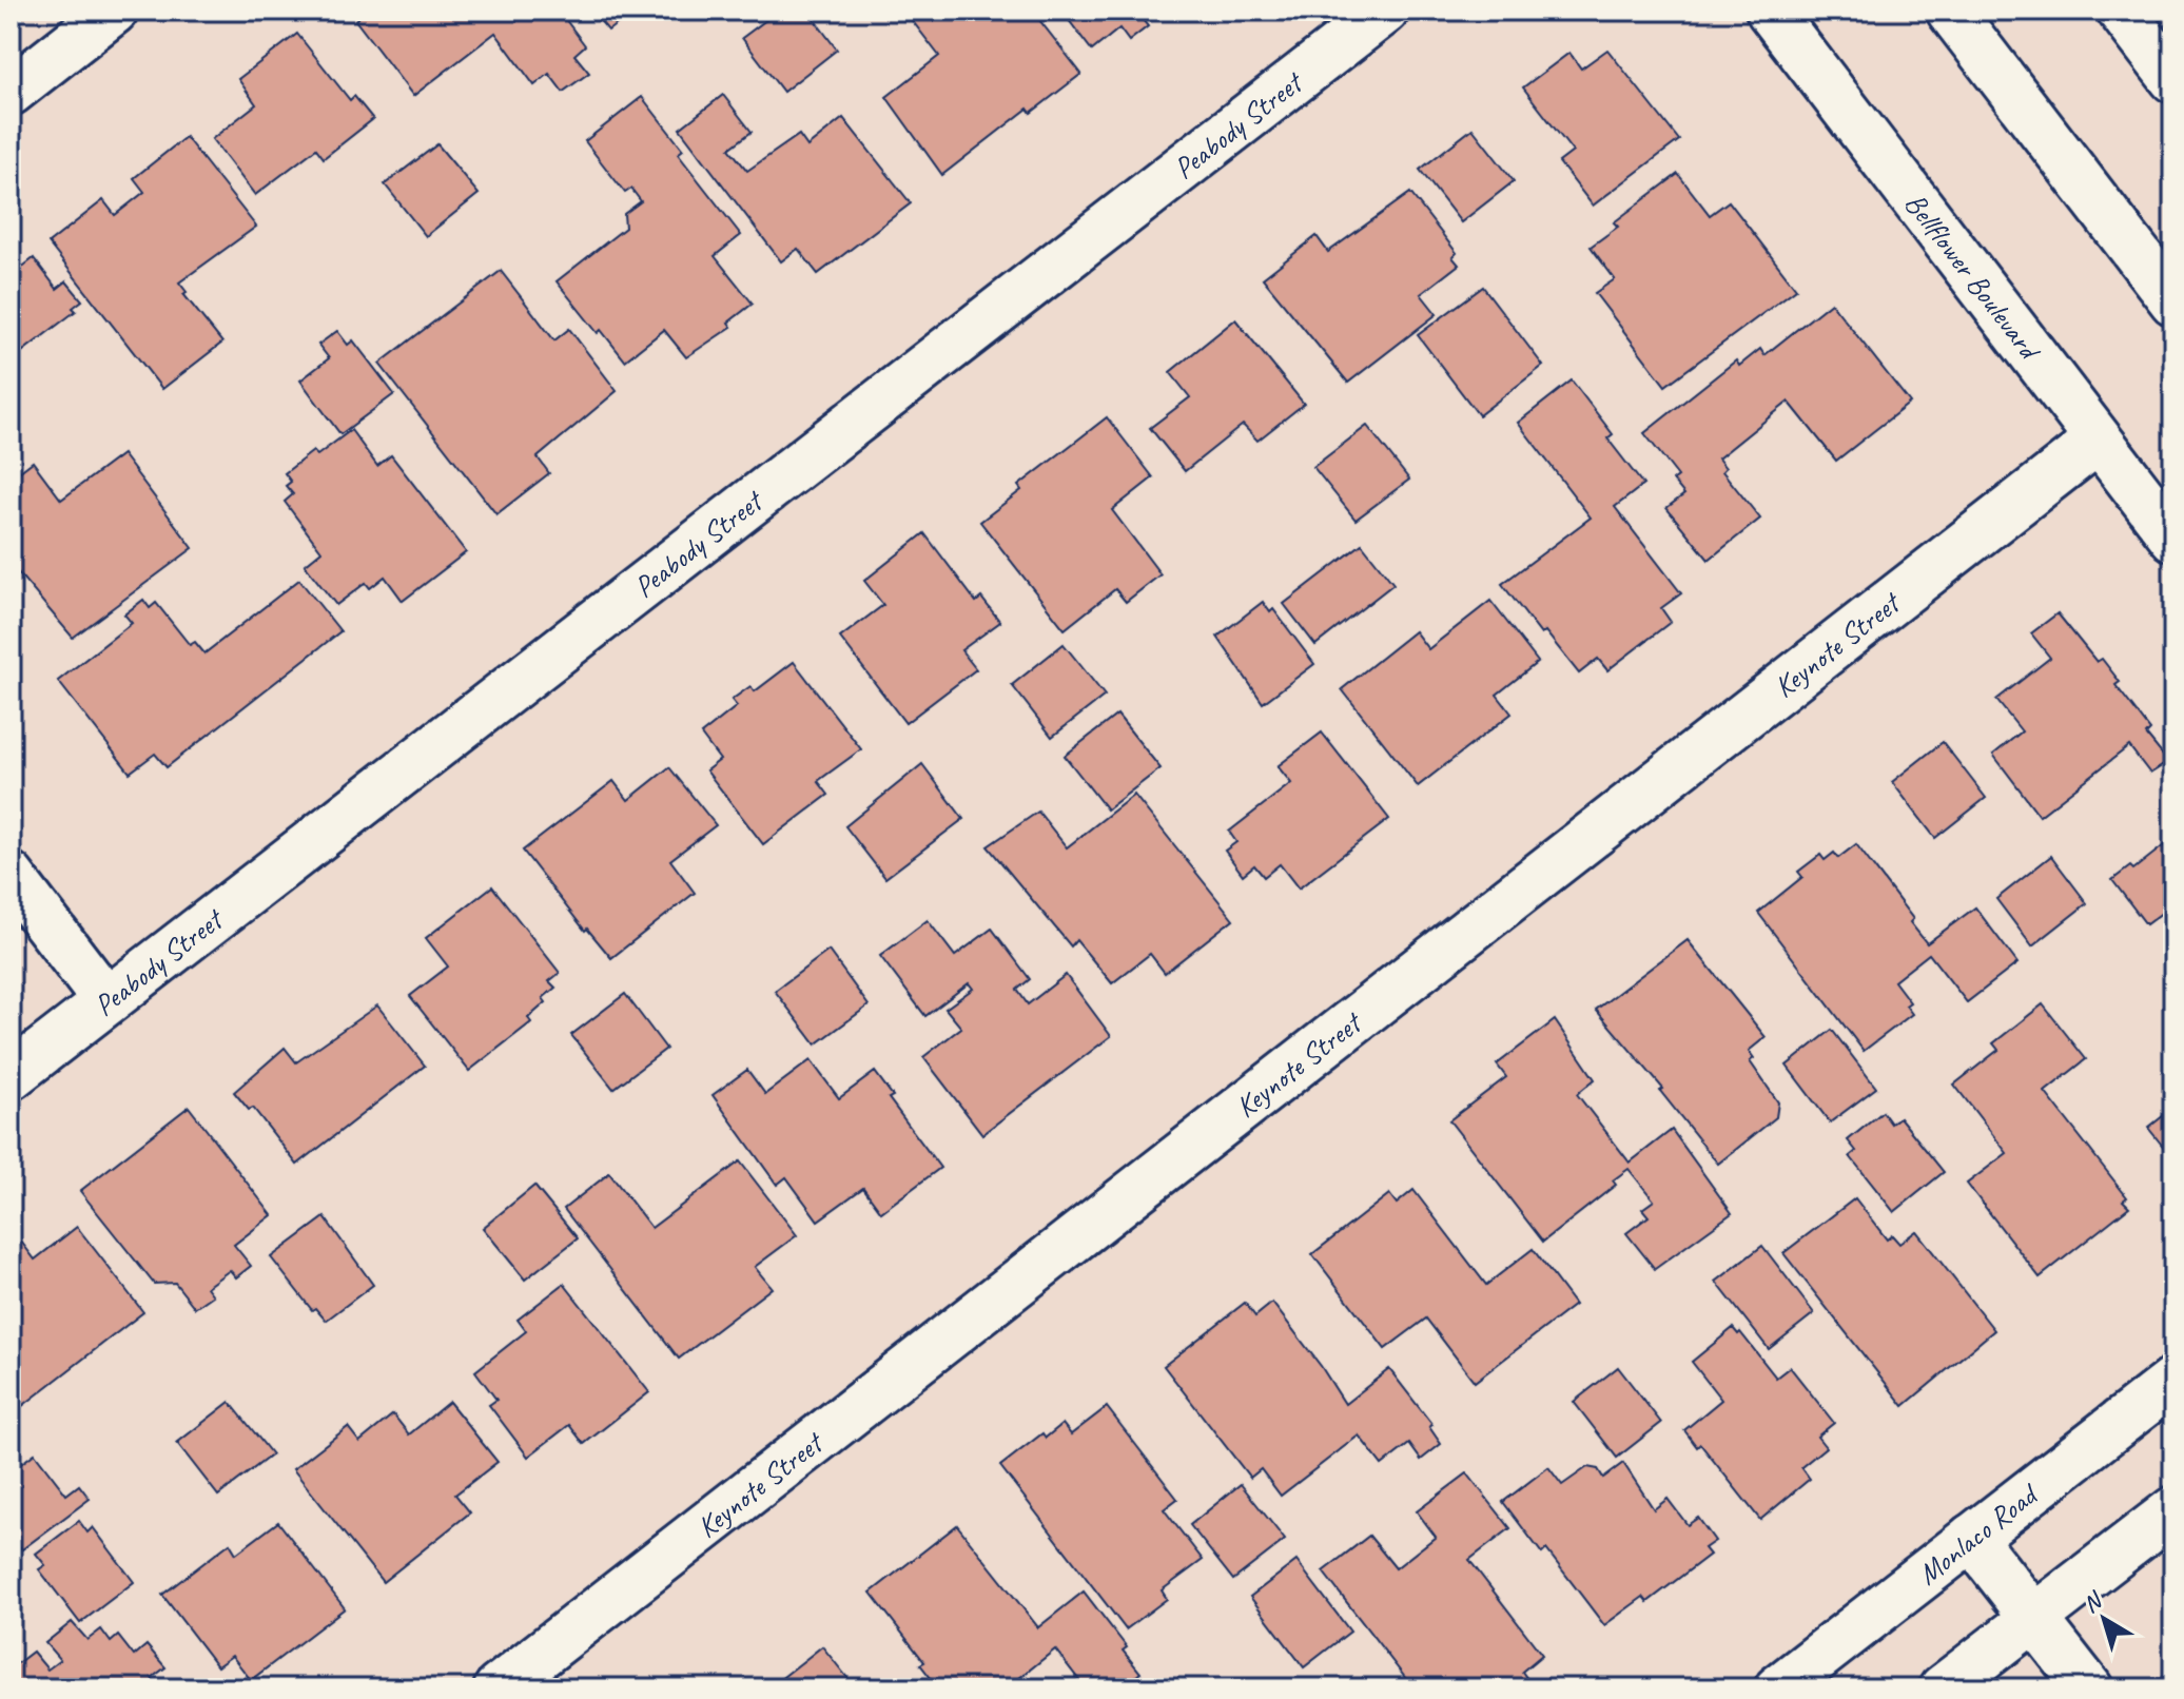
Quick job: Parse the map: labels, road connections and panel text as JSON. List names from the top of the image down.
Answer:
{
  "streets": {
    "street": [
      "Peabody Street",
      "Bellflower Boulevard",
      "Keynote Street",
      "Monlaco Road"
    ]
  },
  "crossings": [
    ["Bellflower Boulevard", "Keynote Street"]
  ],
  "north": "top left"
}
